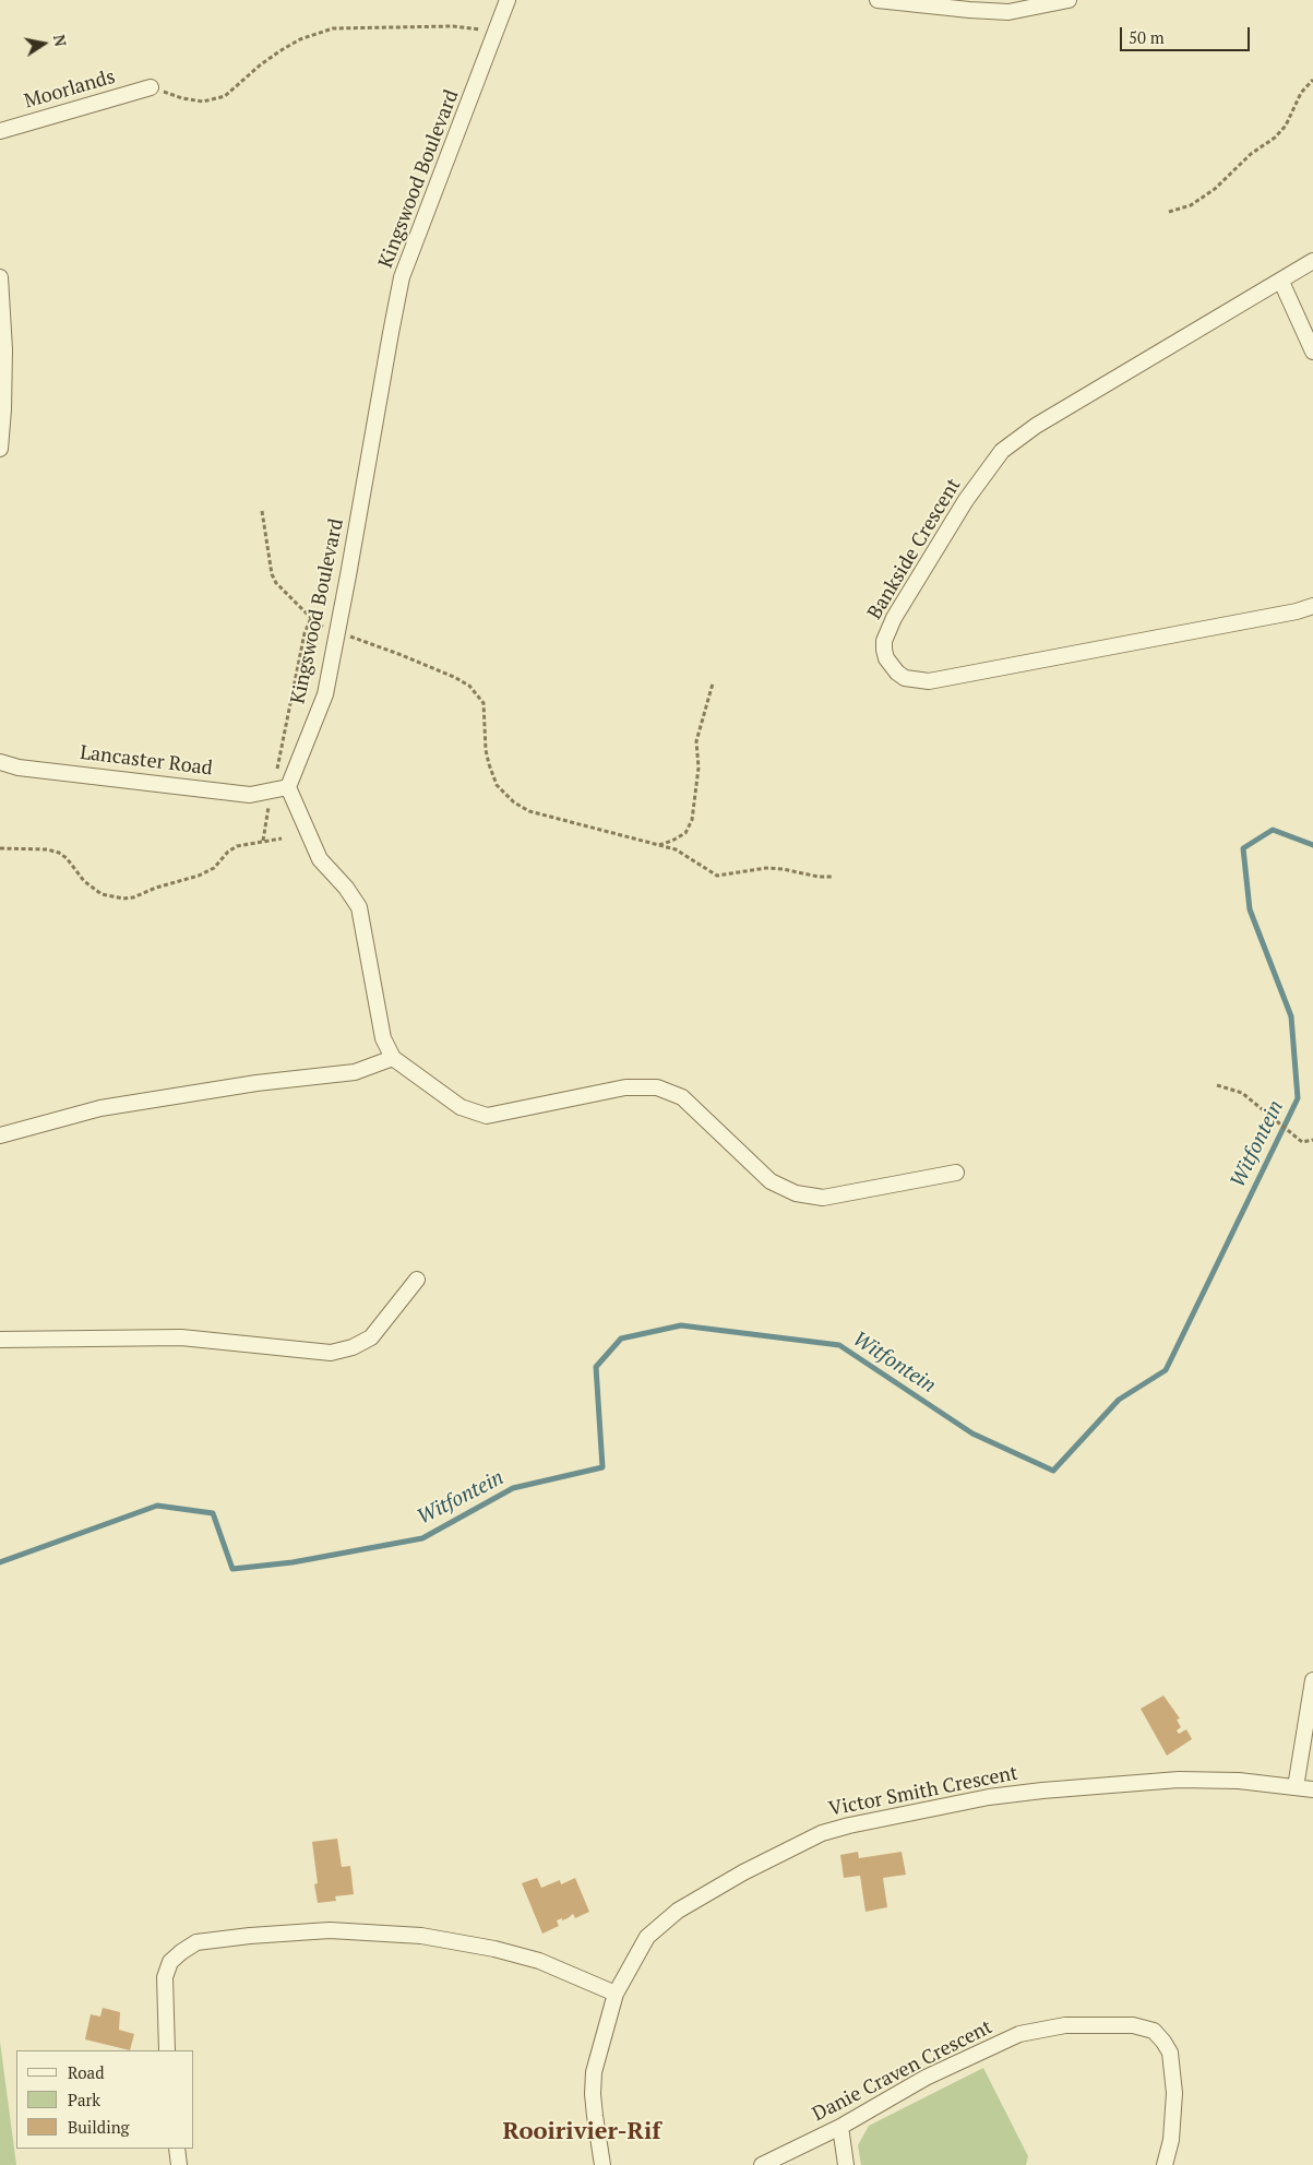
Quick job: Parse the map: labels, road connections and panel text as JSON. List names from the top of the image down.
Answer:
{
  "streets": {
    "street": [
      "Moorlands",
      "Kingswood Boulevard",
      "Bankside Crescent",
      "Lancaster Road",
      "Victor Smith Crescent",
      "Danie Craven Crescent"
    ]
  },
  "crossings": [
    ["Kingswood Boulevard", "Lancaster Road"]
  ],
  "districts": ["Rooirivier-Rif"],
  "water": ["Witfontein"],
  "legend": ["Road", "Park", "Building"],
  "scale_bar": "50 m",
  "north": "right"
}
